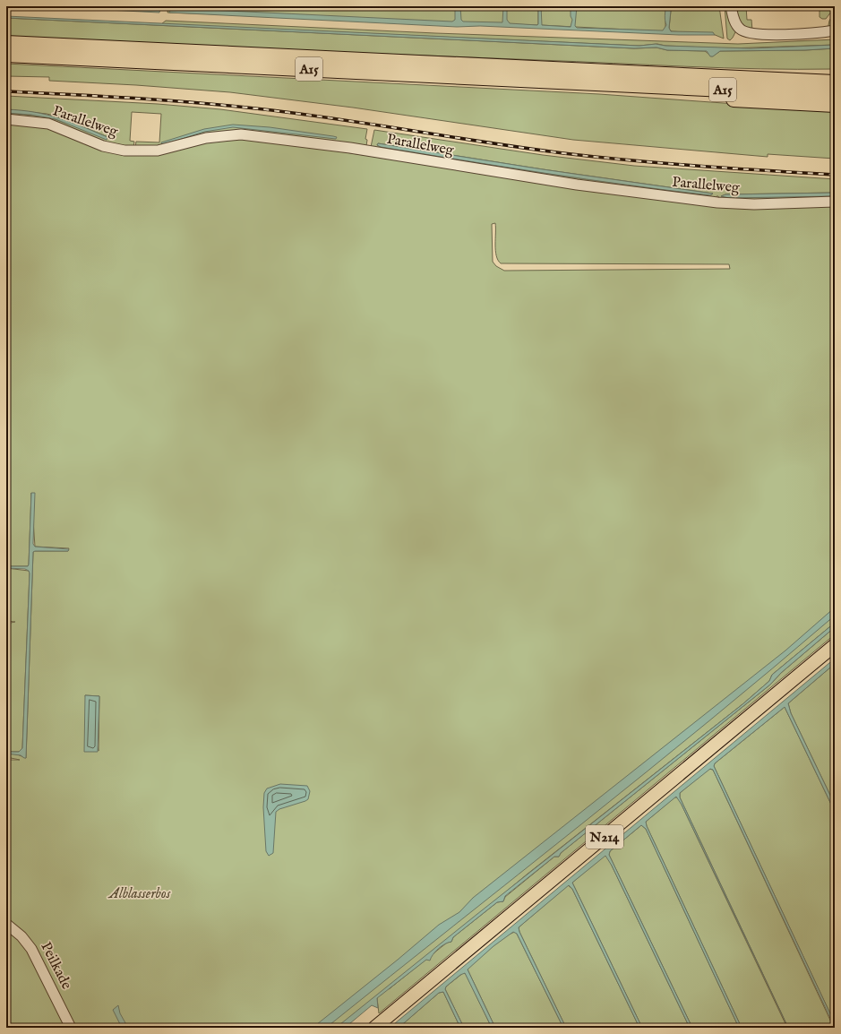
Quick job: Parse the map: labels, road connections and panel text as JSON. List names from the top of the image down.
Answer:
{
  "streets": {
    "highway": ["A15"],
    "main road": ["N214"],
    "street": ["Parallelweg", "Peilkade"]
  },
  "parks": ["Alblasserbos"]
}
